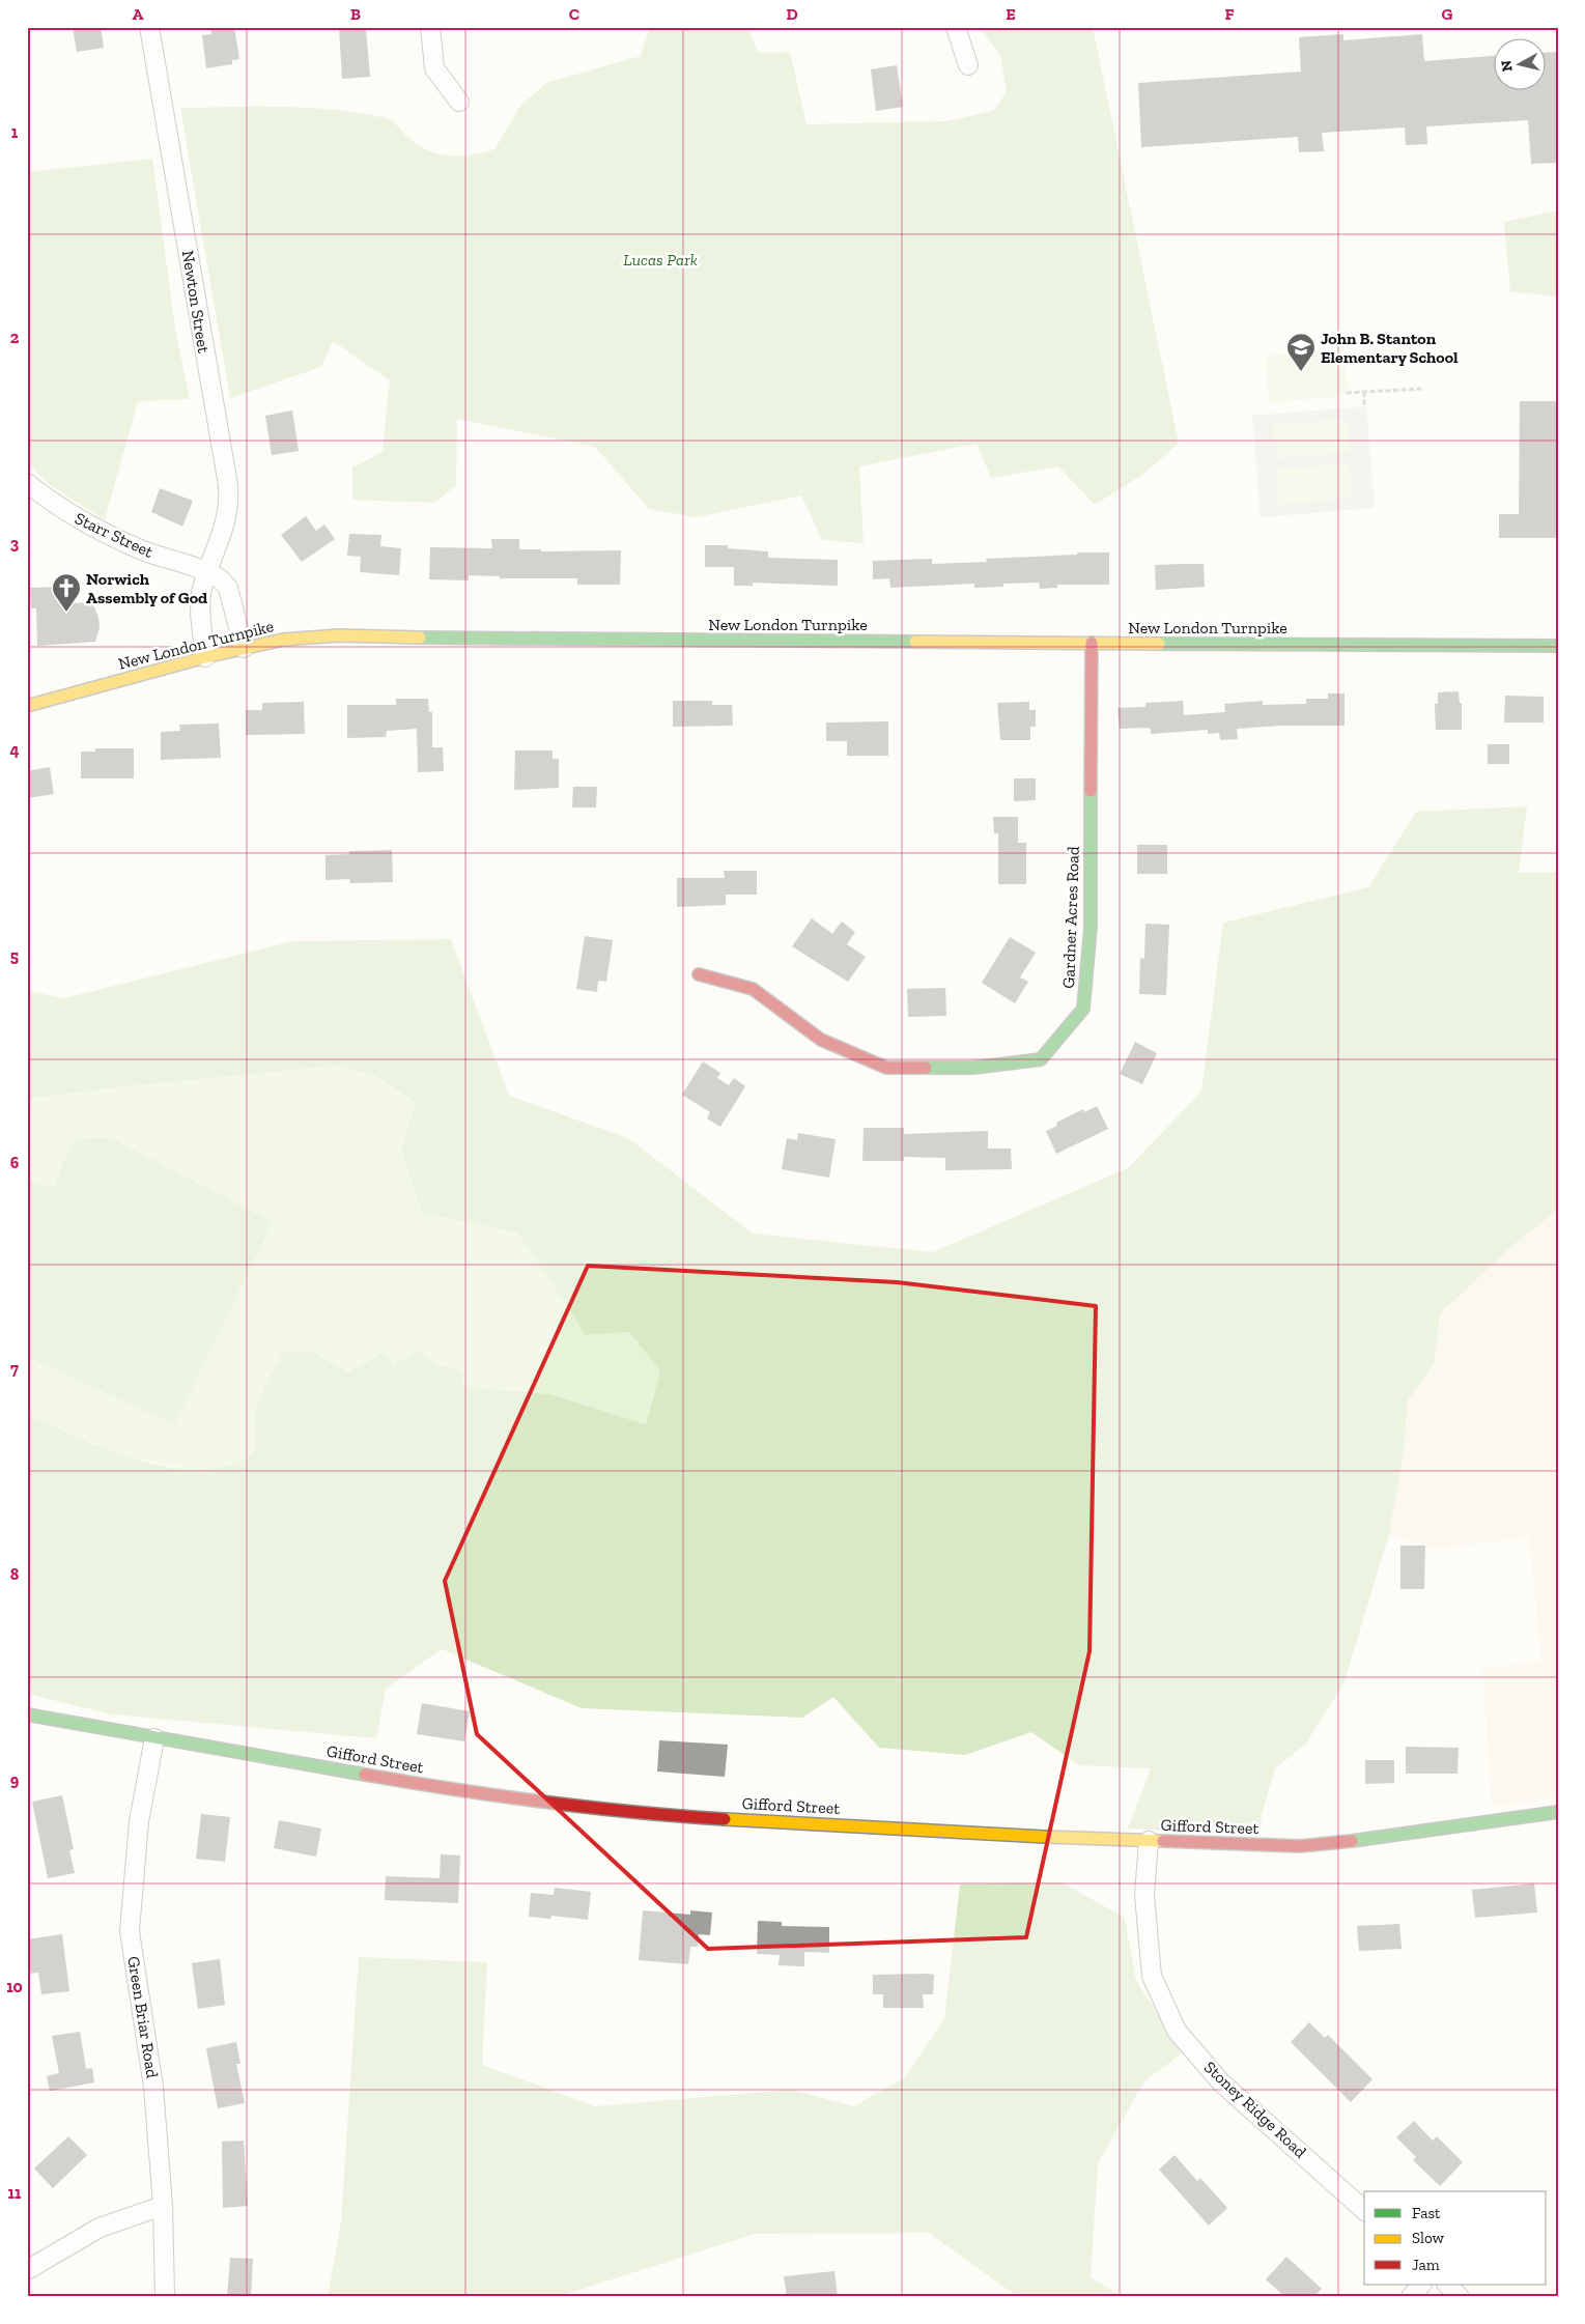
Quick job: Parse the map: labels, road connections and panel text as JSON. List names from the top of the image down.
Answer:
{
  "streets": {
    "street": [
      "Newton Street",
      "Starr Street",
      "New London Turnpike",
      "Gardner Acres Road",
      "Gifford Street",
      "Green Briar Road",
      "Stoney Ridge Road"
    ]
  },
  "crossings": [
    ["Newton Street", "Starr Street"],
    ["Starr Street", "New London Turnpike"],
    ["New London Turnpike", "Gardner Acres Road"],
    ["Gifford Street", "Green Briar Road"],
    ["Gifford Street", "Stoney Ridge Road"]
  ],
  "parks": ["Lucas Park"],
  "places": {
    "school or university": ["John B. Stanton Elementary School"],
    "church": ["Norwich Assembly of God"]
  },
  "legend": ["Fast", "Slow", "Jam"],
  "north": "left",
  "grid": {
    "columns": [
      "A",
      "B",
      "C",
      "D",
      "E",
      "F",
      "G"
    ],
    "rows": [
      "1",
      "2",
      "3",
      "4",
      "5",
      "6",
      "7",
      "8",
      "9",
      "10",
      "11"
    ]
  }
}
